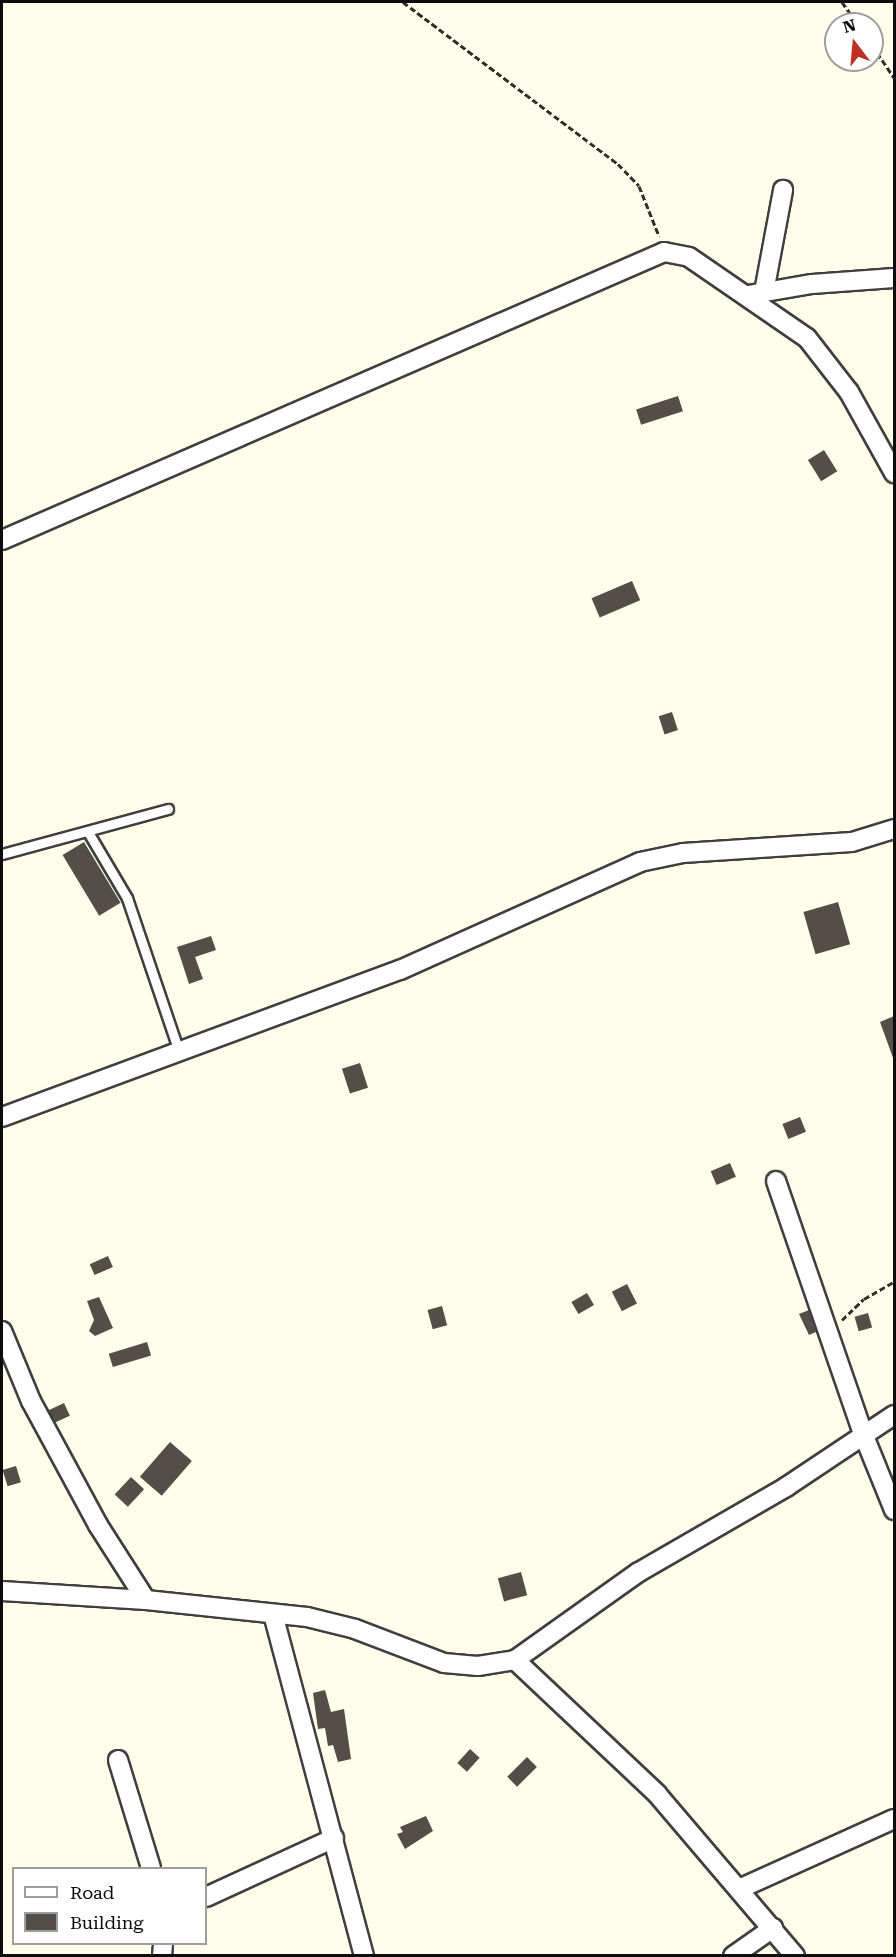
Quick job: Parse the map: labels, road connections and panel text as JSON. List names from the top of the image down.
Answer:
{
  "legend": ["Road", "Building"],
  "north": "top"
}
